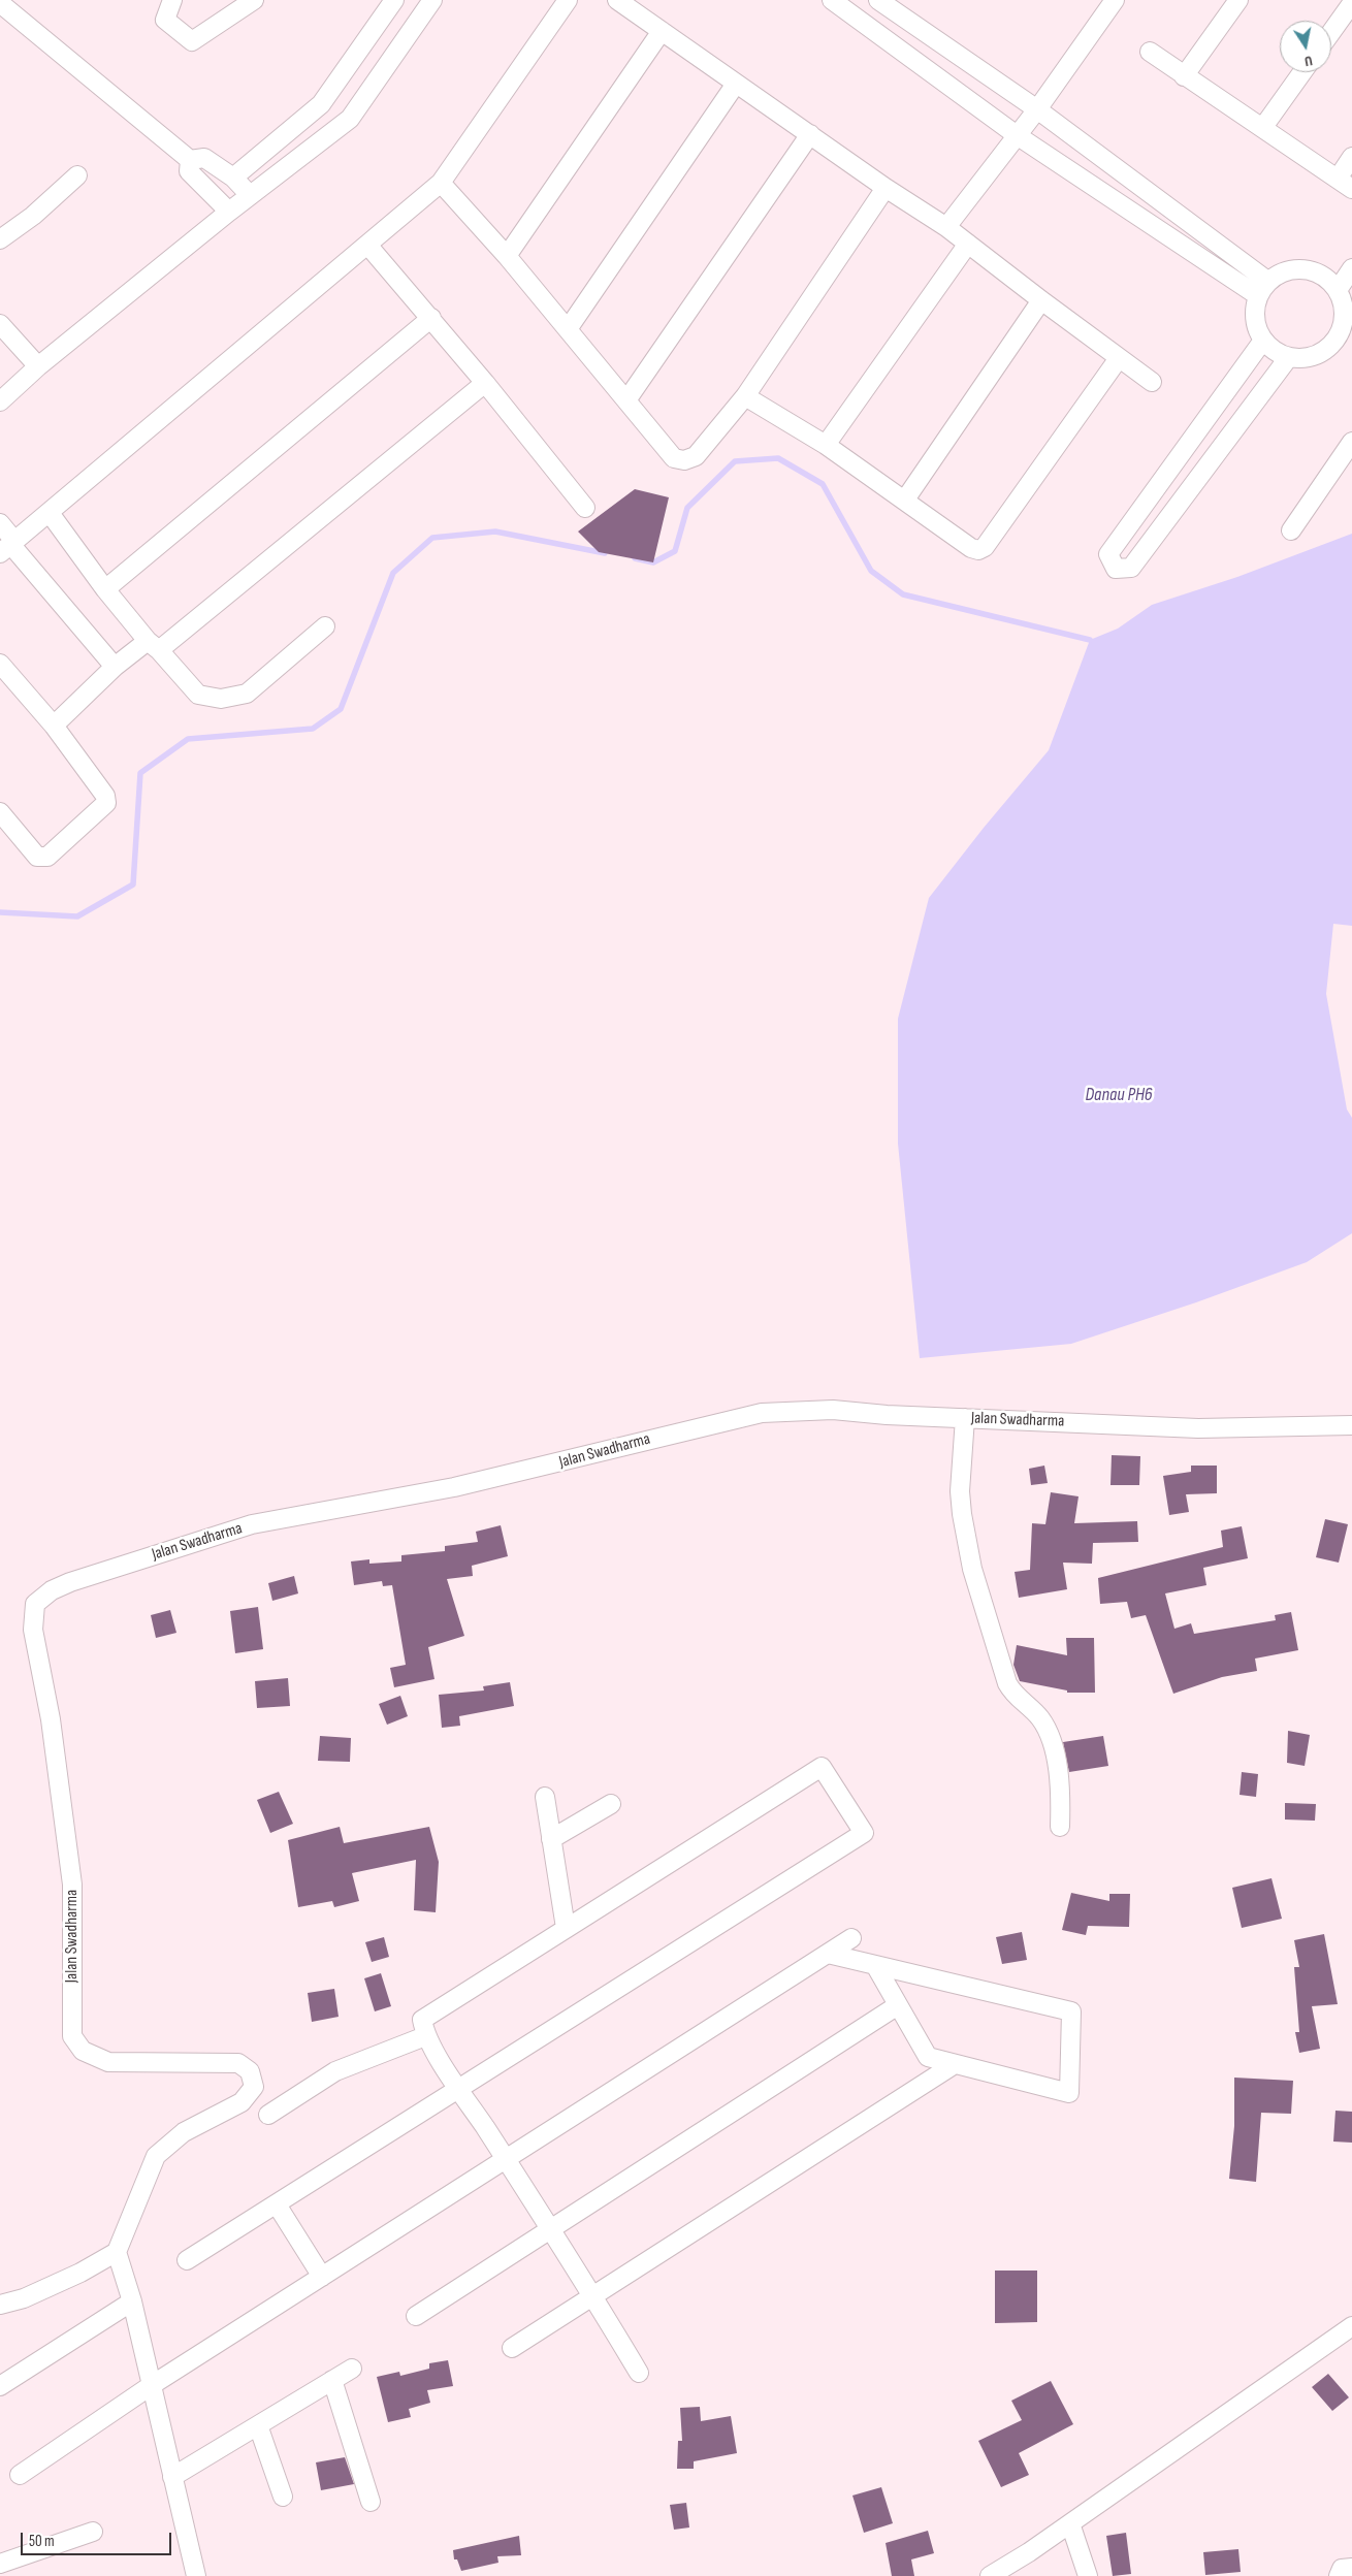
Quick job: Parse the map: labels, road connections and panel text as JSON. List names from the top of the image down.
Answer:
{
  "streets": {
    "street": ["Jalan Swadharma"]
  },
  "water": ["Danau PH6"],
  "scale_bar": "50 m",
  "north": "bottom"
}
